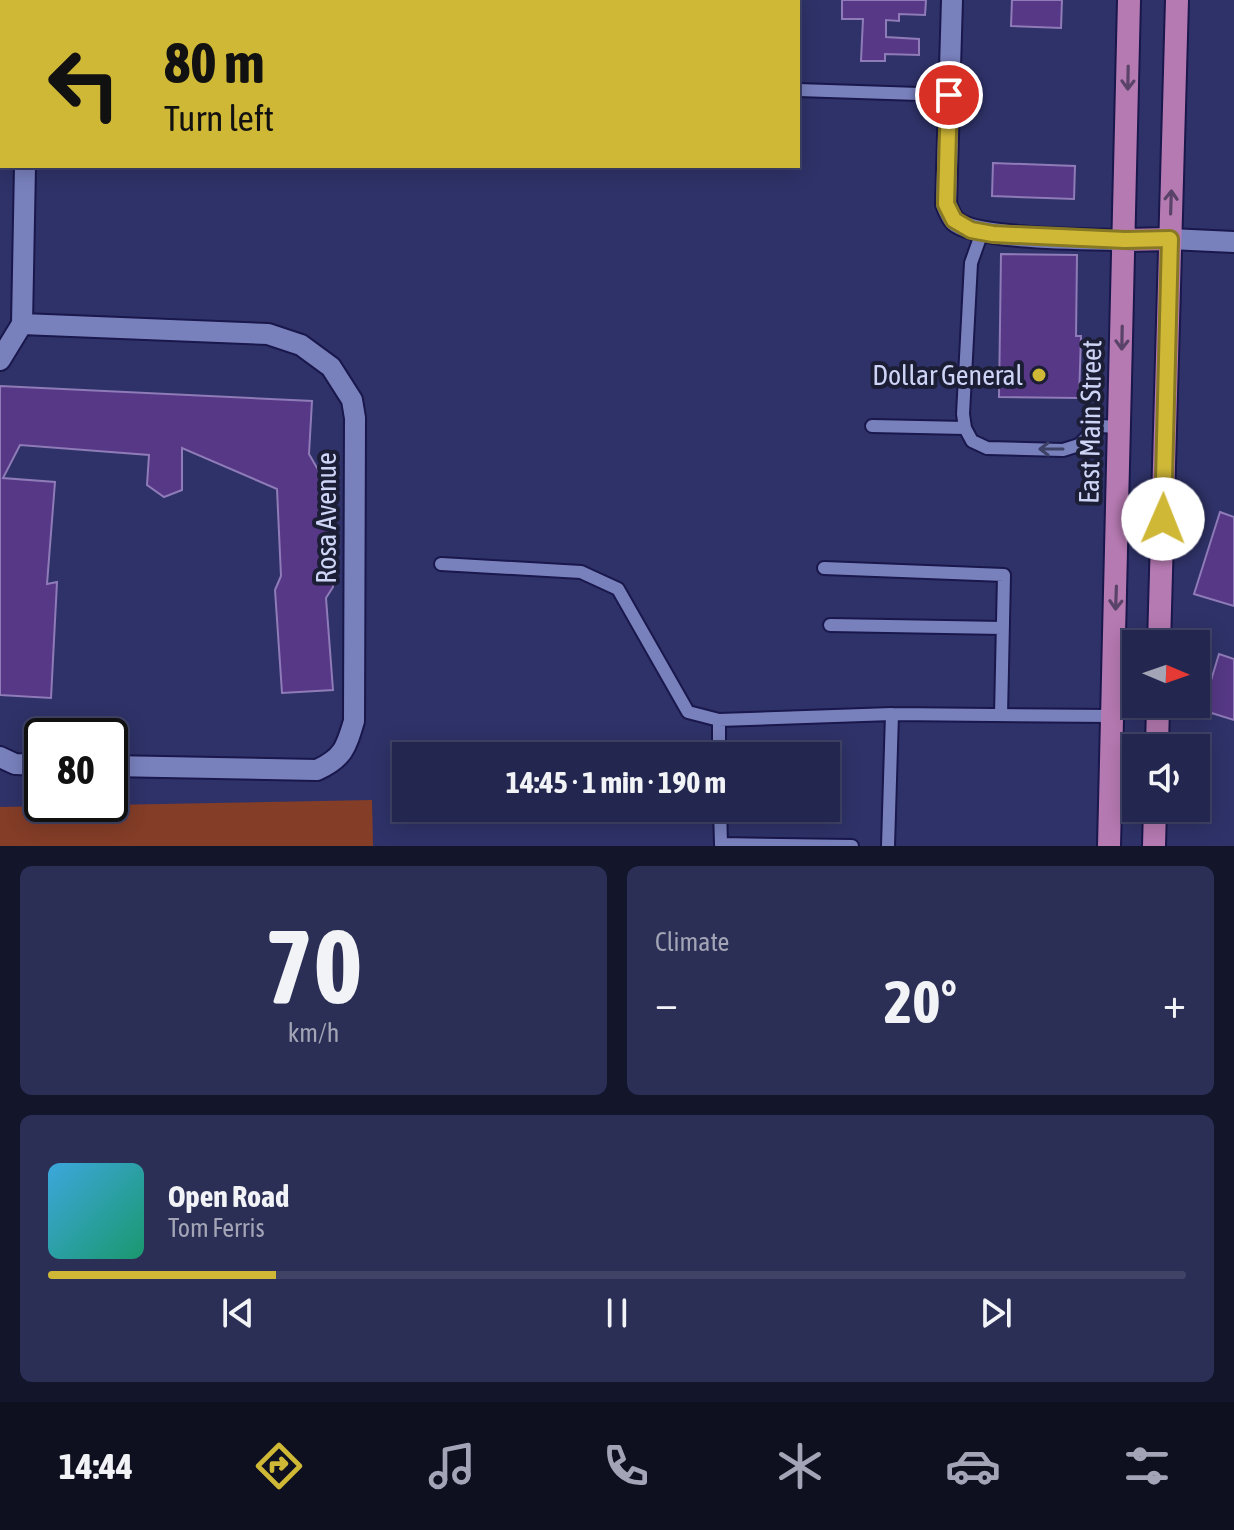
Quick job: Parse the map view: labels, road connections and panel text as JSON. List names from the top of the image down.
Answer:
{
  "streets": {
    "highway": ["East Main Street"],
    "street": ["Rosa Avenue"]
  },
  "places": ["Dollar General"],
  "north": "right",
  "page": {
    "turn": ["80 m", "Turn left"],
    "limit": "80",
    "trip": "14:45 · 1 min · 190 m",
    "tile": [
      ["70", "km/h"],
      "Climate"
    ],
    "heat": ["−", "20°", "+"],
    "song": ["Open Road", "Tom Ferris"],
    "tabs": "14:44"
  }
}
